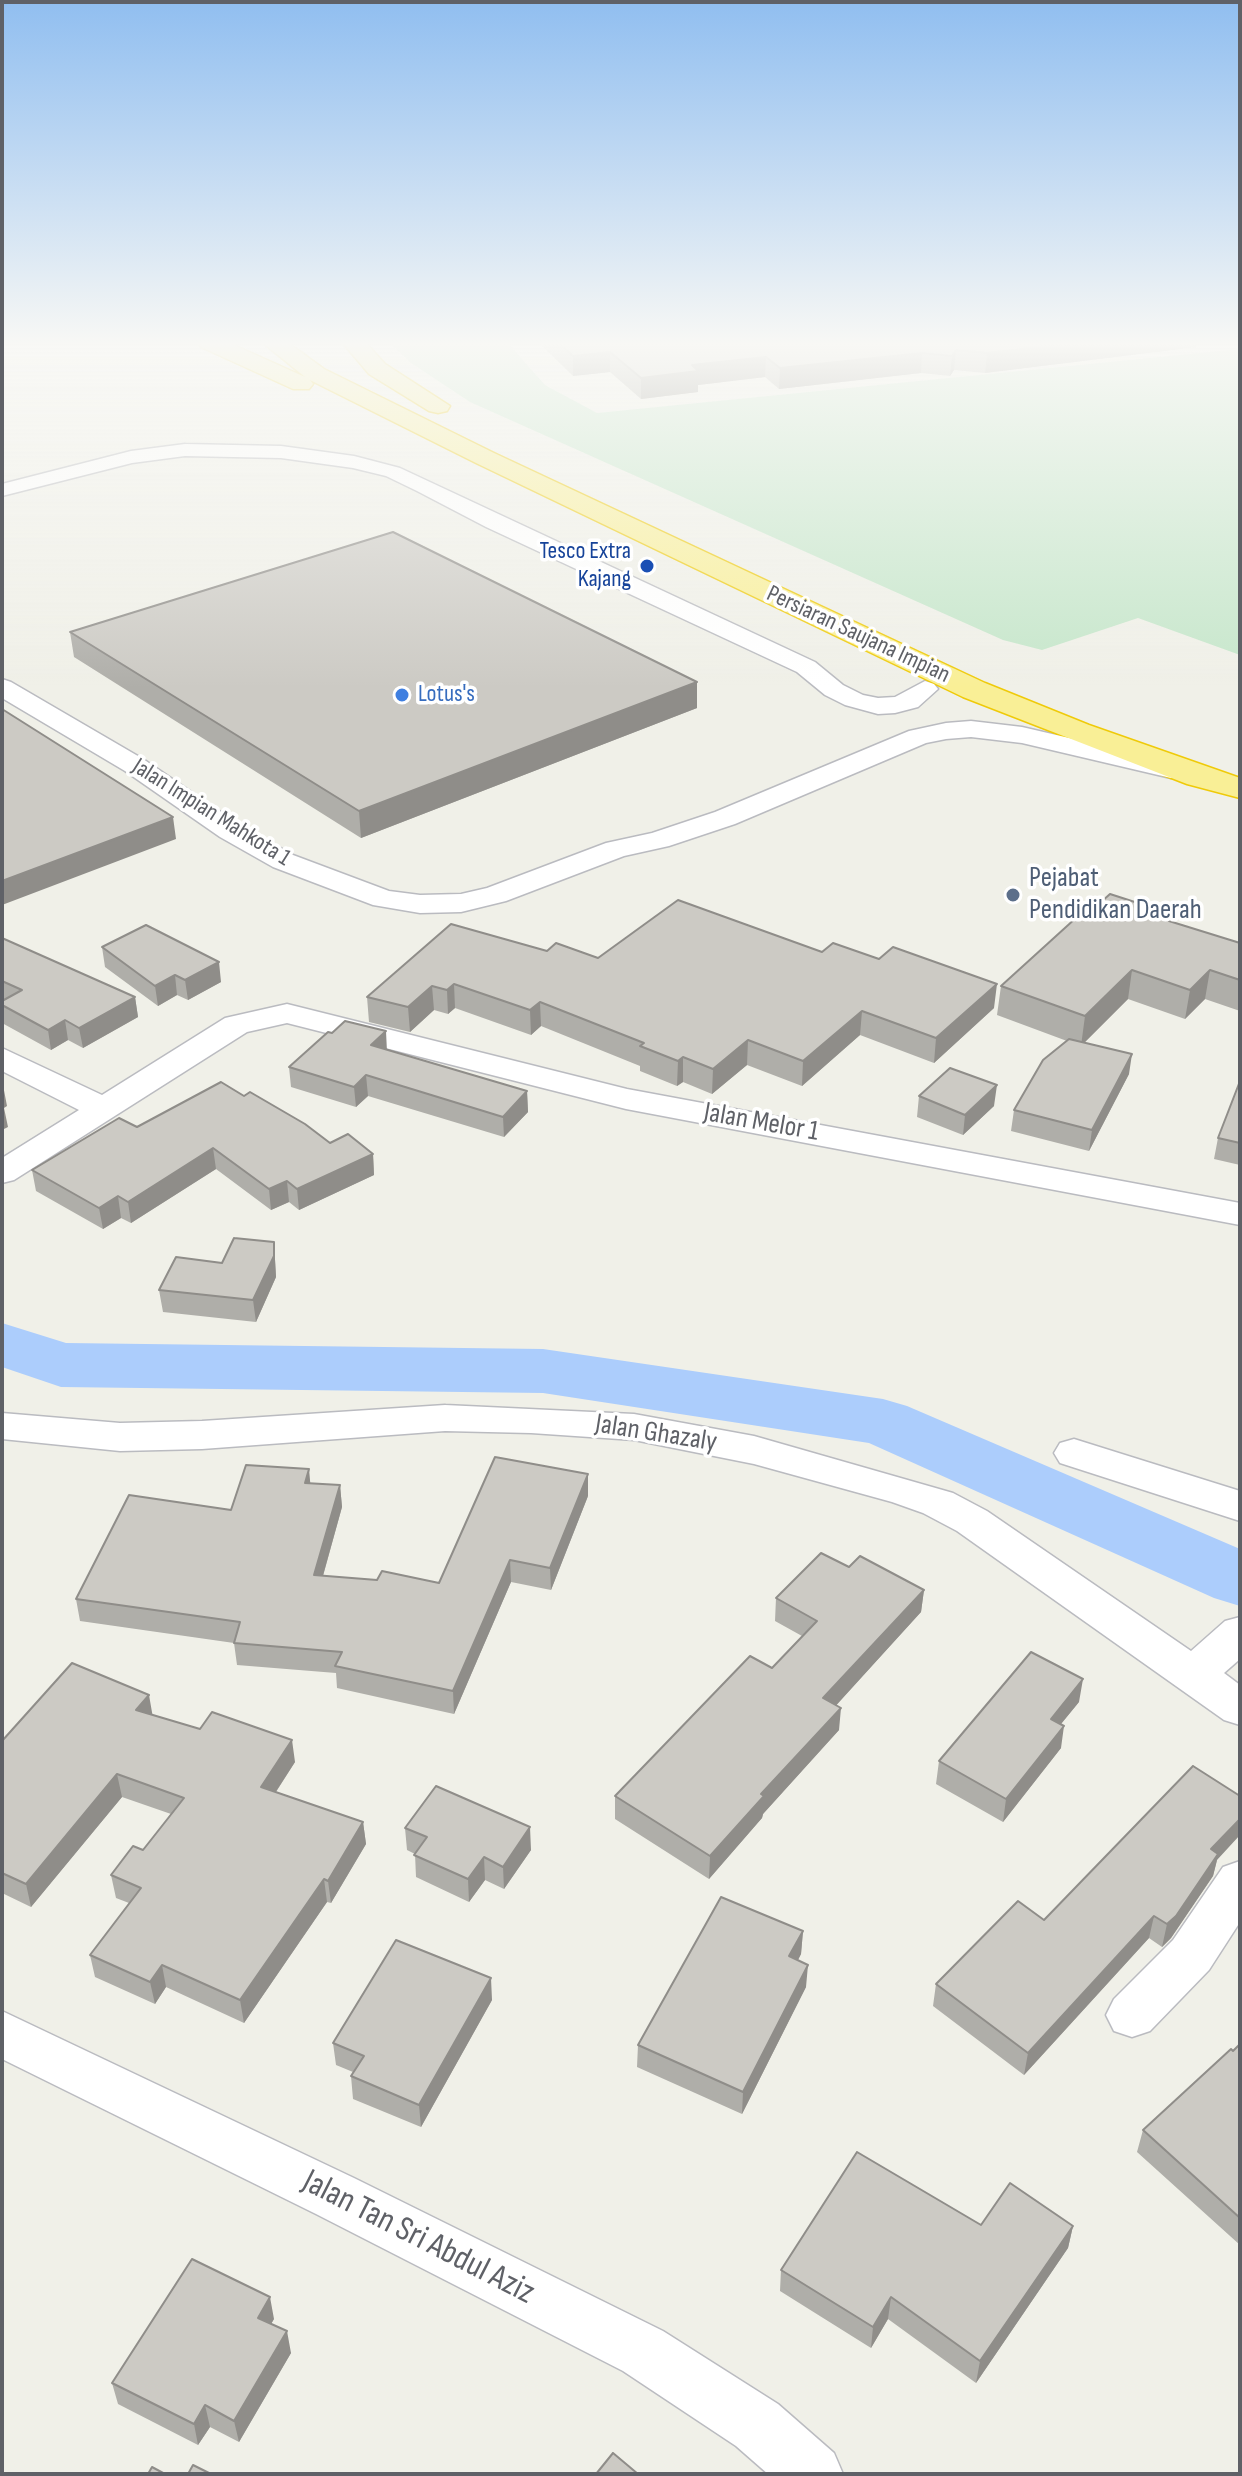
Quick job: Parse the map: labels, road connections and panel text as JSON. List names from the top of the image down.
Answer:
{
  "streets": {
    "highway": ["Persiaran Saujana Impian"],
    "street": [
      "Jalan Impian Mahkota 1",
      "Jalan Melor 1",
      "Jalan Ghazaly",
      "Jalan Tan Sri Abdul Aziz"
    ]
  },
  "places": ["Tesco Extra Kajang", "Lotus's", "Pejabat Pendidikan Daerah"]
}
